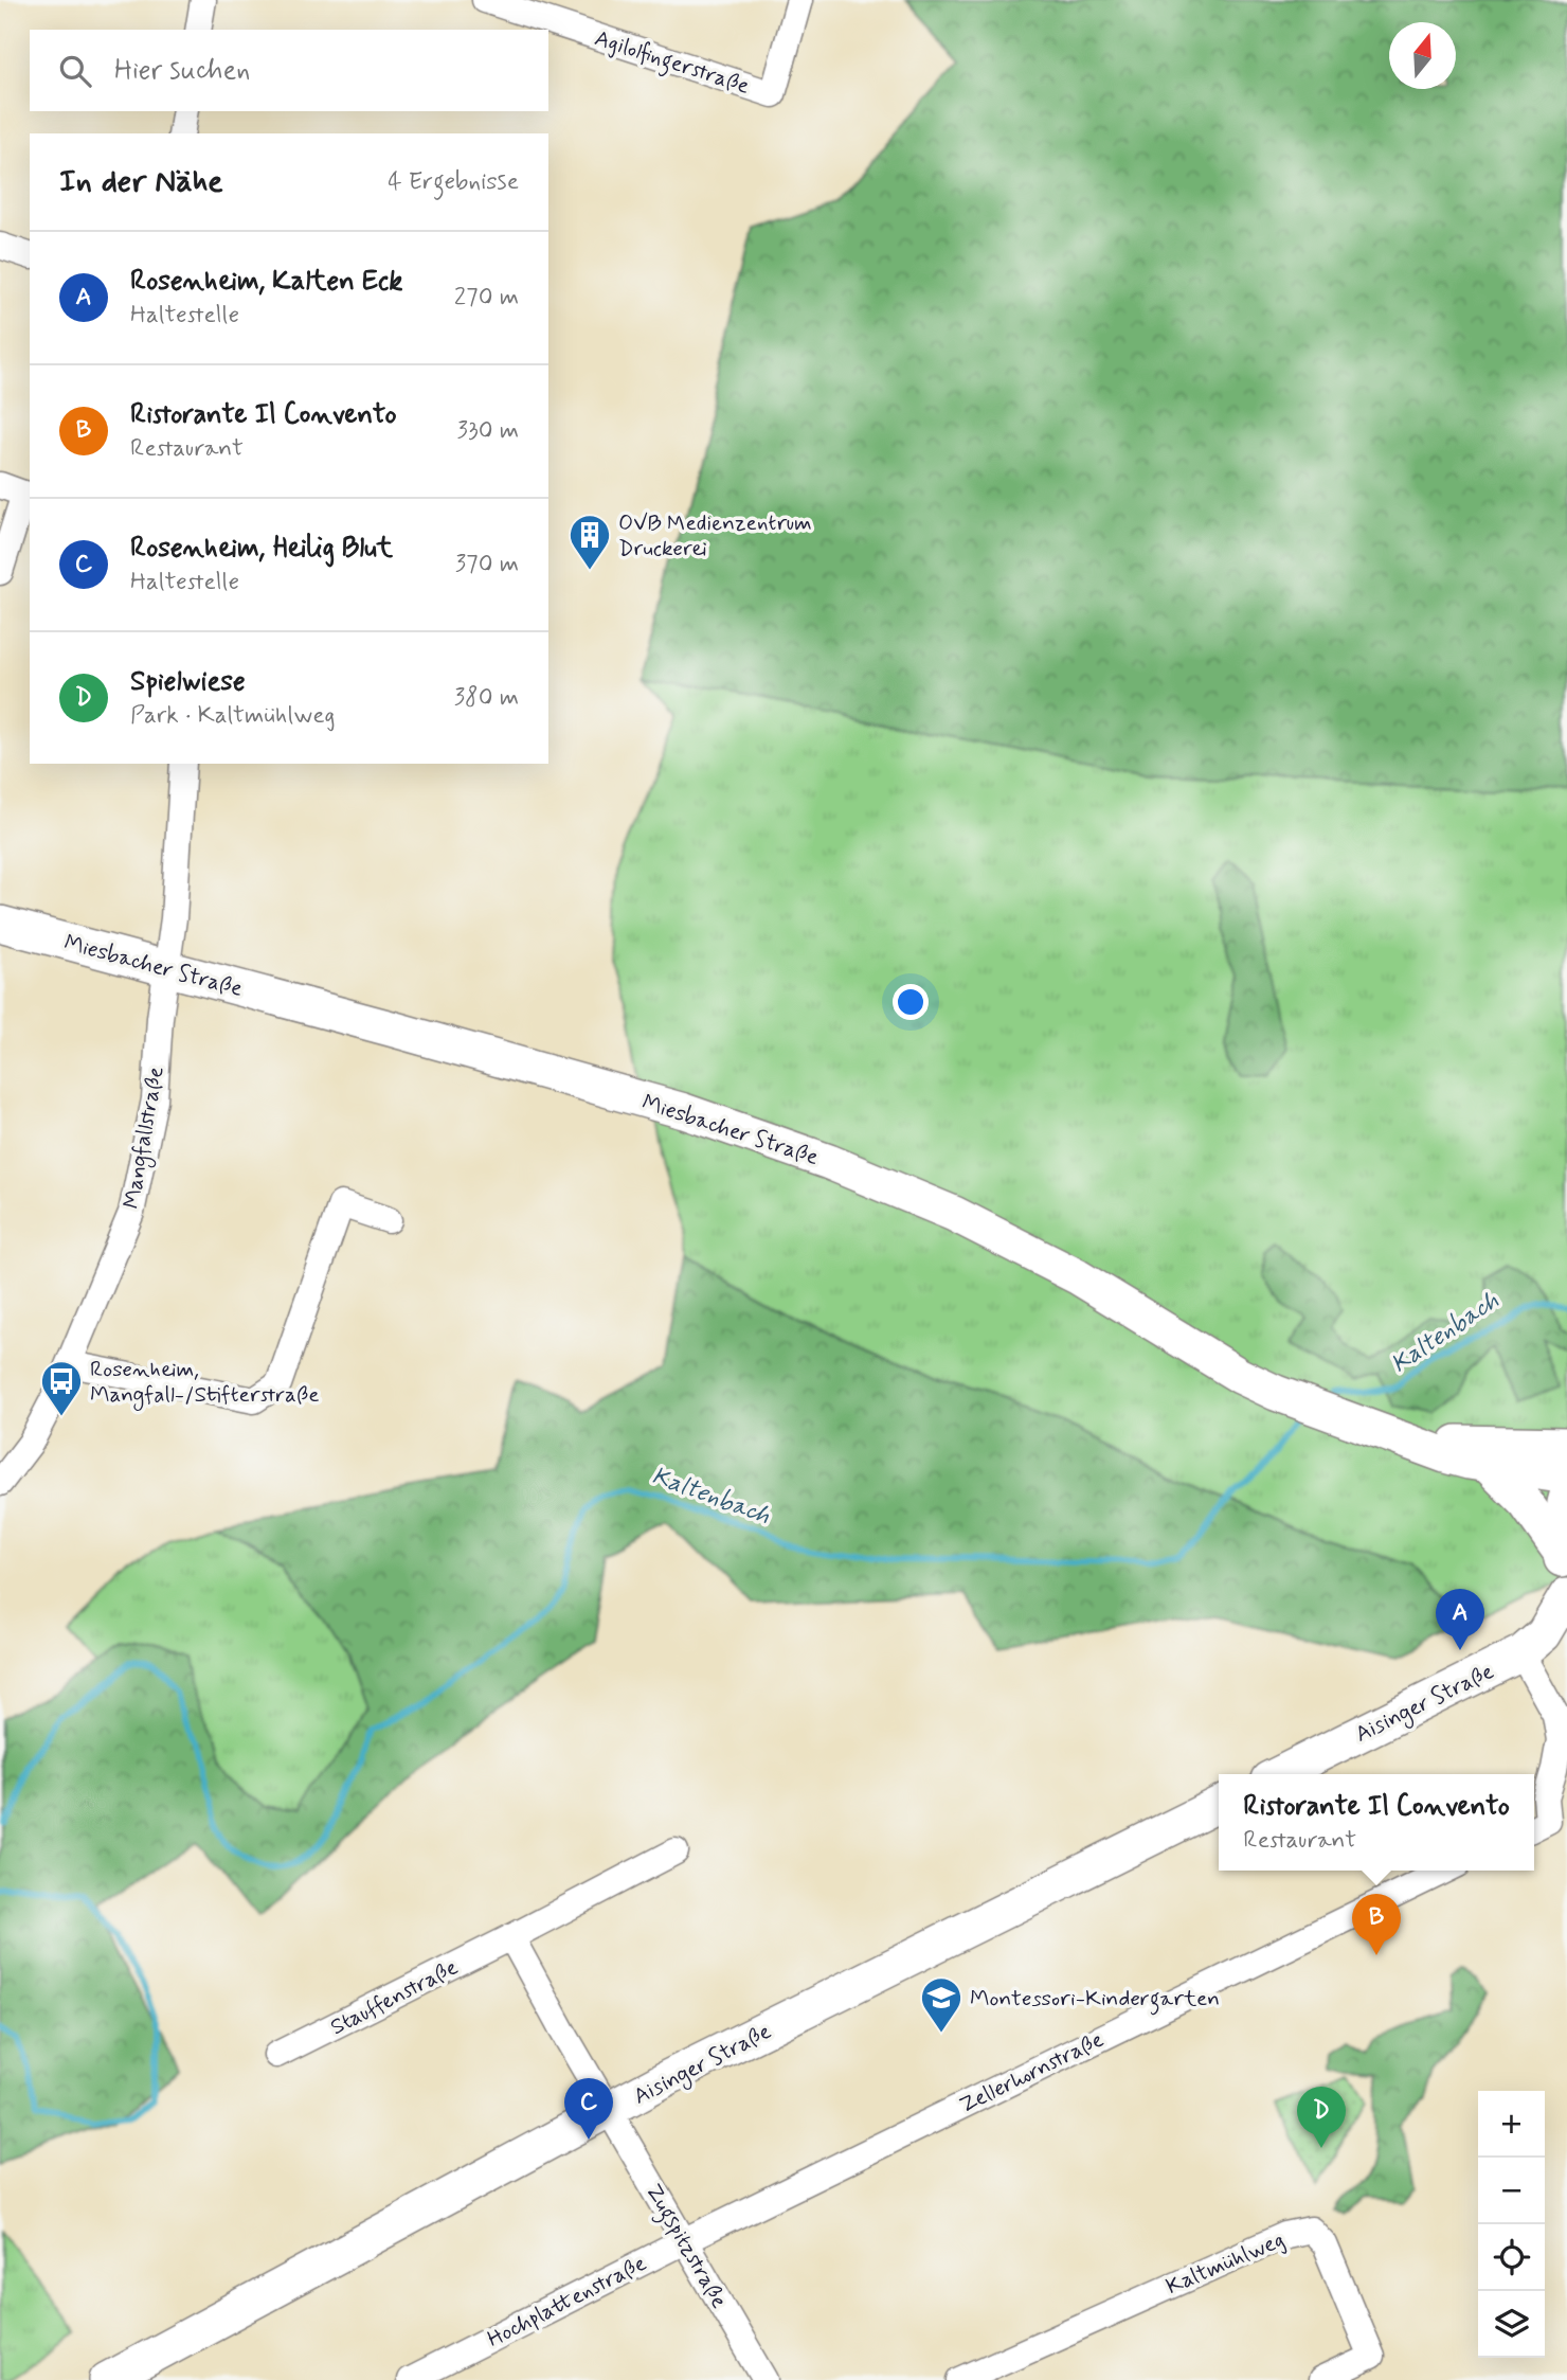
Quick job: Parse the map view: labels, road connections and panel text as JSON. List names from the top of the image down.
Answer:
{
  "streets": {
    "main road": ["Miesbacher Straße", "Aisinger Straße"],
    "street": [
      "Agilolfingerstraße",
      "Mangfallstraße",
      "Stauffenstraße",
      "Zellerhornstraße",
      "Zugspitzstraße",
      "Kaltmühlweg",
      "Hochplattenstraße"
    ]
  },
  "crossings": [
    ["Miesbacher Straße", "Mangfallstraße"],
    ["Aisinger Straße", "Zugspitzstraße"],
    ["Zellerhornstraße", "Zugspitzstraße"],
    ["Zellerhornstraße", "Hochplattenstraße"],
    ["Zugspitzstraße", "Hochplattenstraße"]
  ],
  "water": ["Kaltenbach"],
  "places": {
    "building": ["OVB Medienzentrum Druckerei"],
    "bus stop": ["Rosenheim, Mangfall-/Stifterstraße"],
    "school or university": ["Montessori-Kindergarten"]
  },
  "north": "top",
  "page": {
    "search": "Hier suchen",
    "heading": ["In der Nähe", "4 Ergebnisse"],
    "list": [
      {
        "mark": "A",
        "name": "Rosenheim, Kalten Eck",
        "note": "Haltestelle",
        "value": "270 m"
      },
      {
        "mark": "B",
        "name": "Ristorante Il Convento",
        "note": "Restaurant",
        "value": "330 m"
      },
      {
        "mark": "C",
        "name": "Rosenheim, Heilig Blut",
        "note": "Haltestelle",
        "value": "370 m"
      },
      {
        "mark": "D",
        "name": "Spielwiese",
        "note": "Park · Kaltmühlweg",
        "value": "380 m"
      }
    ],
    "pins": [
      "A",
      "B",
      "C",
      "D"
    ],
    "popup": ["Ristorante Il Convento", "Restaurant"],
    "map_buttons": ["+", "−"]
  }
}
